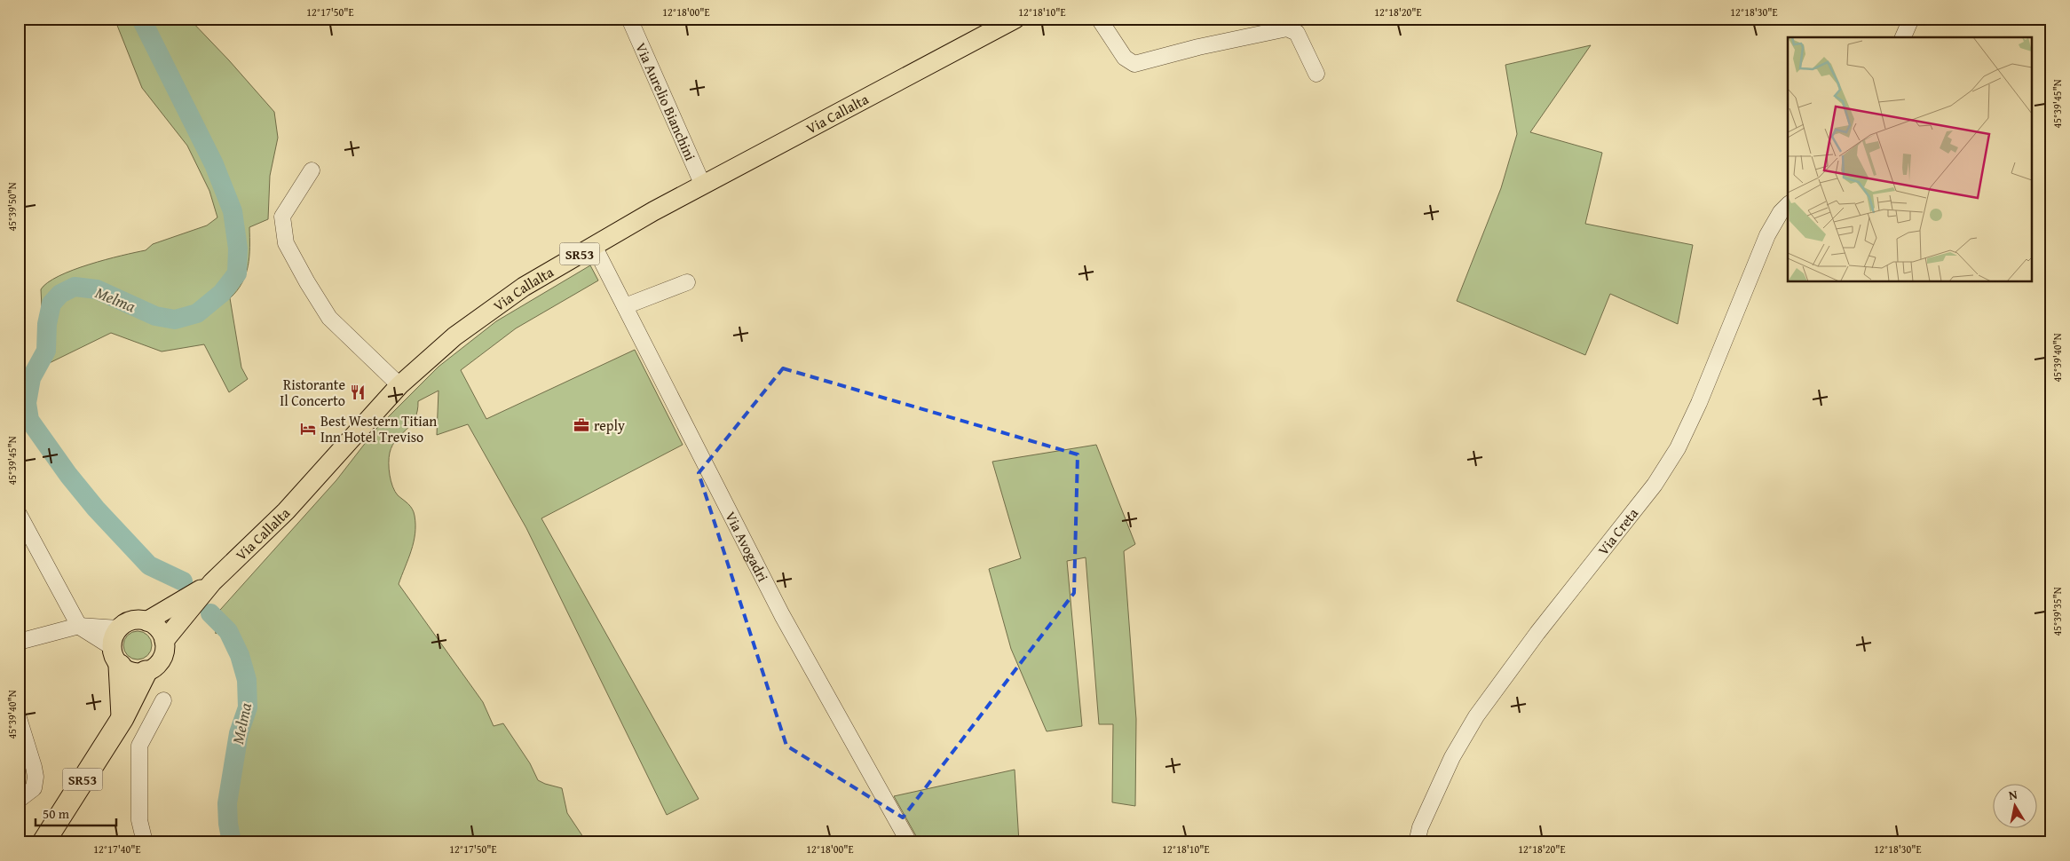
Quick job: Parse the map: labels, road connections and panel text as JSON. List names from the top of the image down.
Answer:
{
  "streets": {
    "highway": ["SR53"],
    "main road": ["Via Callalta"],
    "street": ["Via Aurelio Bianchini", "Via Creta", "Via Avogadri"]
  },
  "crossings": [
    ["Via Aurelio Bianchini", "Via Callalta"],
    ["Via Callalta", "SR53"],
    ["Via Callalta", "Via Avogadri"]
  ],
  "water": ["Melma"],
  "places": {
    "restaurant": ["Ristorante Il Concerto"],
    "office": ["reply"],
    "hotel": ["Best Western Titian Inn Hotel Treviso"]
  },
  "scale_bar": "50 m",
  "north": "top",
  "coordinates": [
    "12°17'50\"E",
    "12°18'00\"E",
    "12°18'10\"E",
    "12°18'20\"E",
    "12°18'30\"E",
    "45°39'45\"N",
    "45°39'50\"N",
    "45°39'40\"N",
    "45°39'35\"N",
    "12°17'40\"E"
  ]
}
